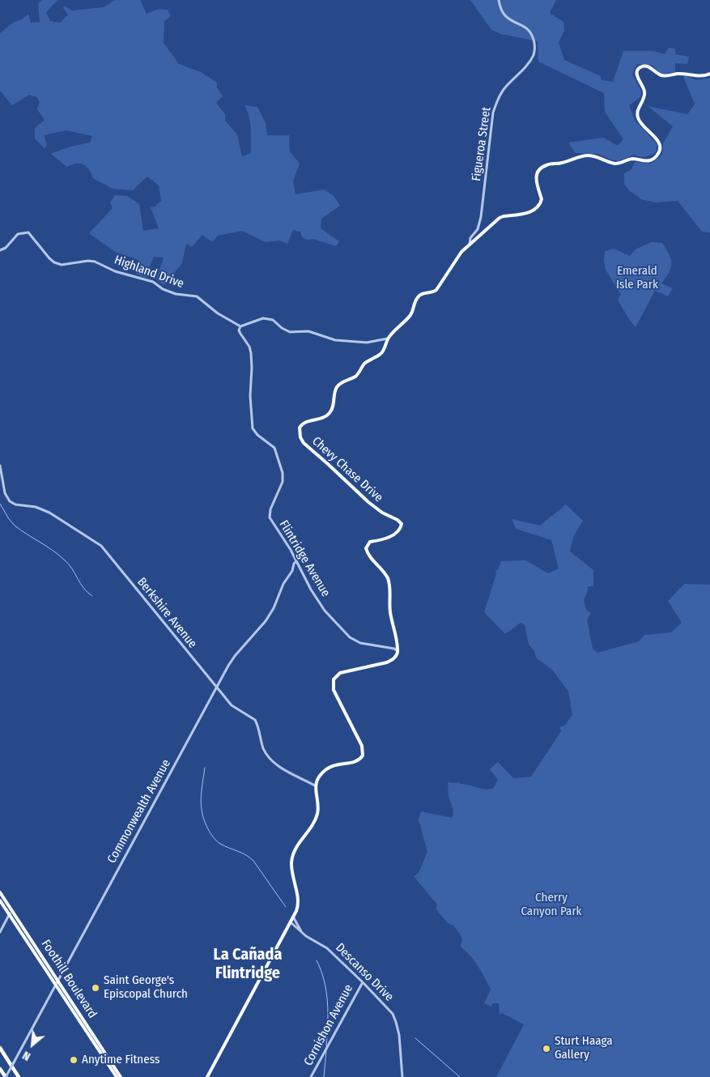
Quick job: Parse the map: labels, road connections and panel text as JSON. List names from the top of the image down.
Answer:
{
  "streets": {
    "main road": ["Chevy Chase Drive", "Foothill Boulevard"],
    "street": [
      "Figueroa Street",
      "Highland Drive",
      "Flintridge Avenue",
      "Berkshire Avenue",
      "Commonwealth Avenue",
      "Descanso Drive",
      "Cornishon Avenue"
    ]
  },
  "crossings": [
    ["Figueroa Street", "Chevy Chase Drive"],
    ["Highland Drive", "Flintridge Avenue"],
    ["Chevy Chase Drive", "Flintridge Avenue"],
    ["Flintridge Avenue", "Commonwealth Avenue"],
    ["Berkshire Avenue", "Commonwealth Avenue"],
    ["Commonwealth Avenue", "Foothill Boulevard"],
    ["Descanso Drive", "Cornishon Avenue"]
  ],
  "districts": ["La Cañada Flintridge"],
  "parks": ["Emerald Isle Park", "Cherry Canyon Park"],
  "places": ["Saint George's Episcopal Church", "Sturt Haaga Gallery", "Anytime Fitness"],
  "north": "bottom left"
}
